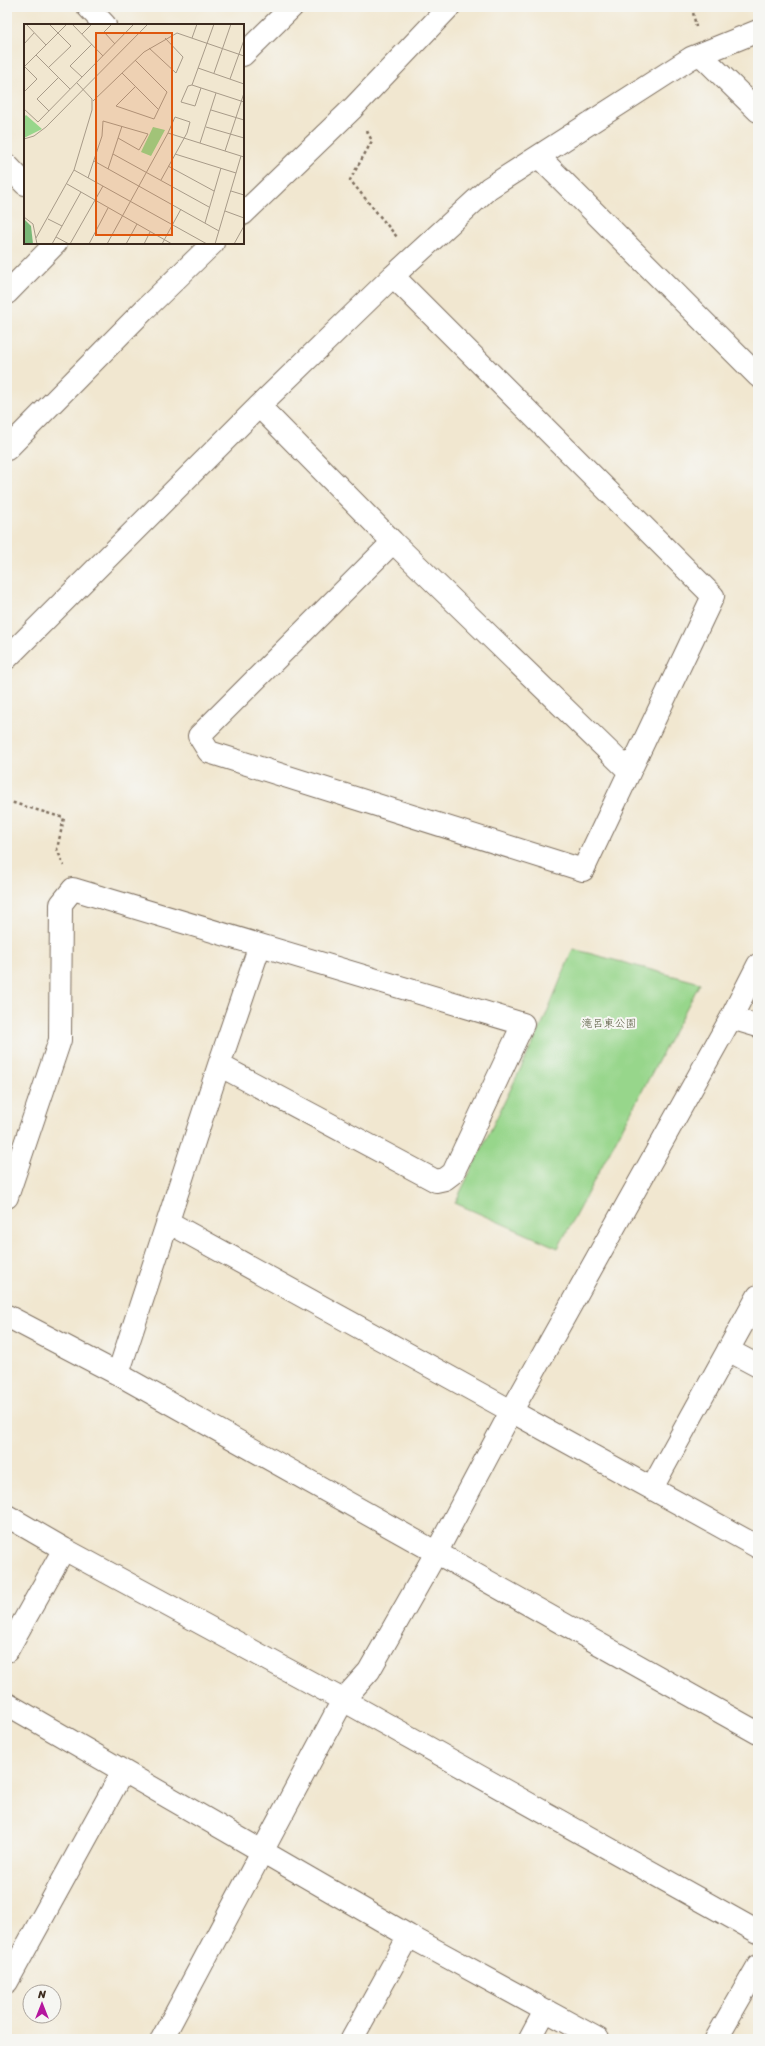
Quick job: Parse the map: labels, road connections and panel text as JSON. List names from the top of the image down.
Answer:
{
  "parks": ["滝呂東公園"],
  "north": "top"
}
